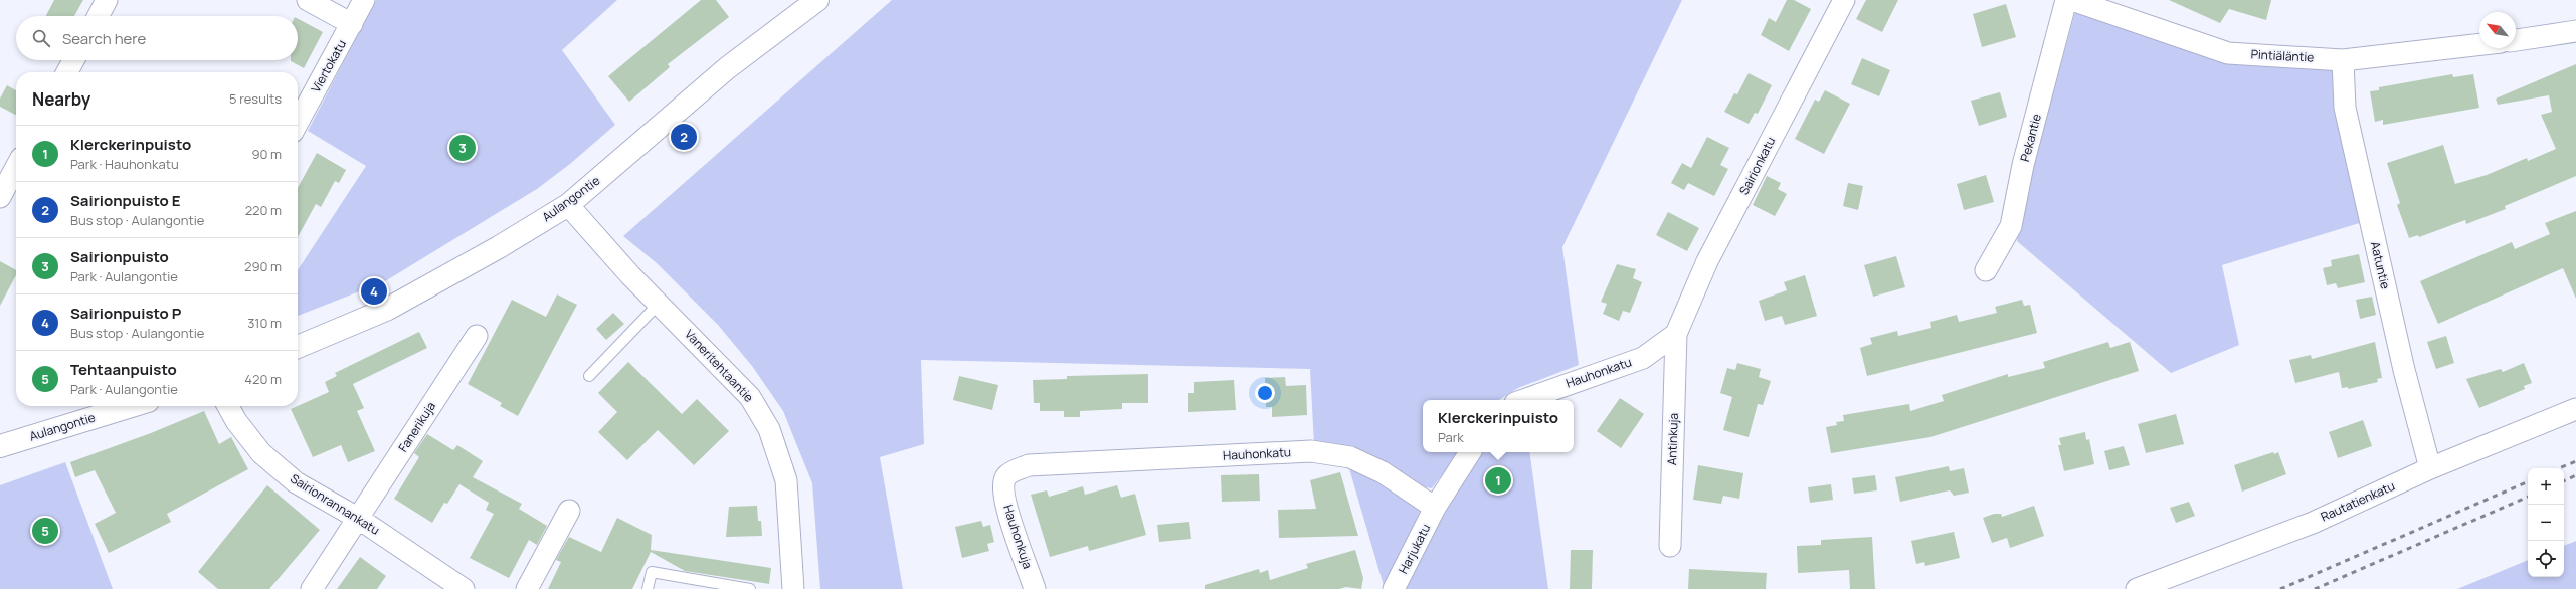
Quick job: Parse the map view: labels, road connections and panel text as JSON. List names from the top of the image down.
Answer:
{
  "streets": {
    "main road": ["Aulangontie"],
    "street": [
      "Pintiäläntie",
      "Viertokatu",
      "Pekantie",
      "Sairionkatu",
      "Aatuntie",
      "Vaneritehtaantie",
      "Hauhonkatu",
      "Fanerikuja",
      "Antinkuja",
      "Rautatienkatu",
      "Sairionrannankatu",
      "Hauhonkuja",
      "Harjukatu"
    ]
  },
  "crossings": [
    ["Pintiäläntie", "Aatuntie"],
    ["Sairionkatu", "Hauhonkatu"],
    ["Sairionkatu", "Antinkuja"],
    ["Aulangontie", "Vaneritehtaantie"],
    ["Aatuntie", "Rautatienkatu"],
    ["Hauhonkatu", "Antinkuja"],
    ["Hauhonkatu", "Hauhonkuja"],
    ["Hauhonkatu", "Harjukatu"],
    ["Fanerikuja", "Sairionrannankatu"]
  ],
  "north": "top left",
  "page": {
    "search": "Search here",
    "heading": ["Nearby", "5 results"],
    "pins": [
      "2",
      "3",
      "4",
      "1",
      "5"
    ],
    "list": [
      {
        "mark": "1",
        "name": "Klerckerinpuisto",
        "note": "Park · Hauhonkatu",
        "value": "90 m"
      },
      {
        "mark": "2",
        "name": "Sairionpuisto E",
        "note": "Bus stop · Aulangontie",
        "value": "220 m"
      },
      {
        "mark": "3",
        "name": "Sairionpuisto",
        "note": "Park · Aulangontie",
        "value": "290 m"
      },
      {
        "mark": "4",
        "name": "Sairionpuisto P",
        "note": "Bus stop · Aulangontie",
        "value": "310 m"
      },
      {
        "mark": "5",
        "name": "Tehtaanpuisto",
        "note": "Park · Aulangontie",
        "value": "420 m"
      }
    ],
    "popup": ["Klerckerinpuisto", "Park"],
    "map_buttons": ["+", "−"]
  }
}
